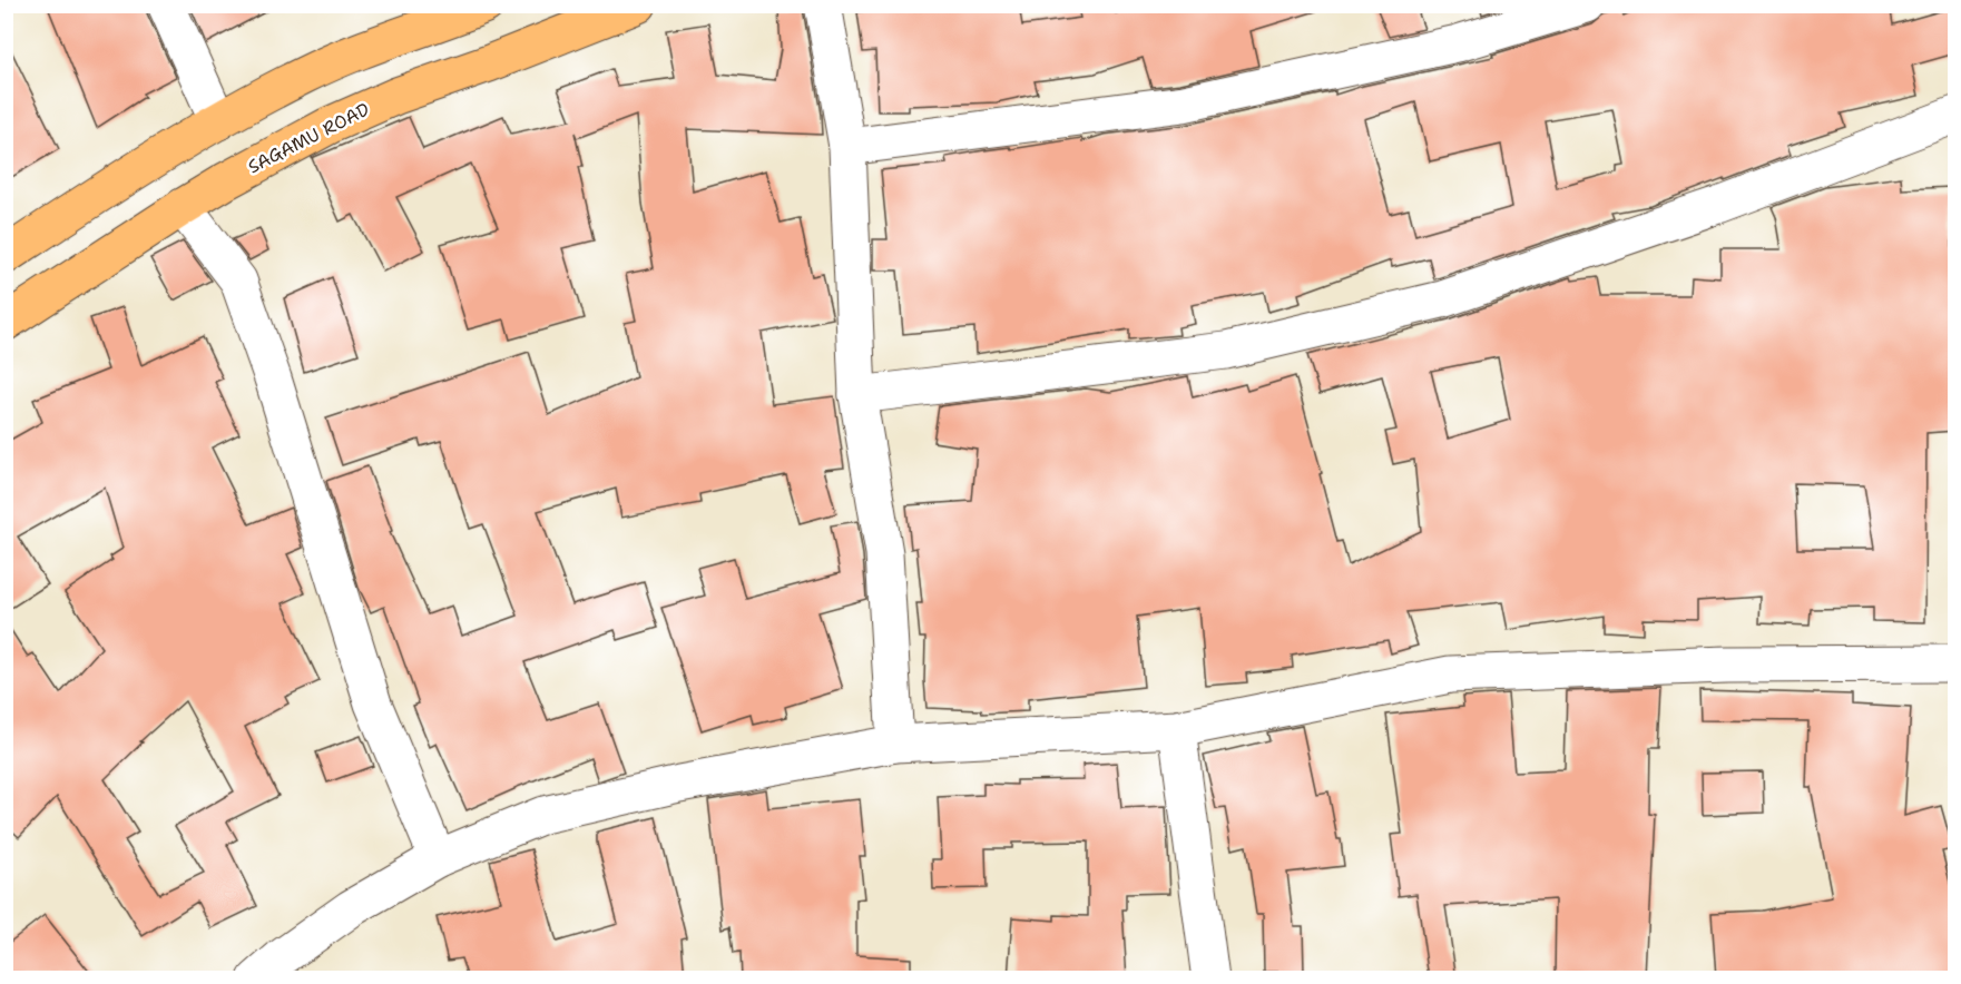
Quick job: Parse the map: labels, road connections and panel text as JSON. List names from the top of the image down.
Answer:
{
  "streets": {
    "highway": ["SAGAMU ROAD"]
  }
}
